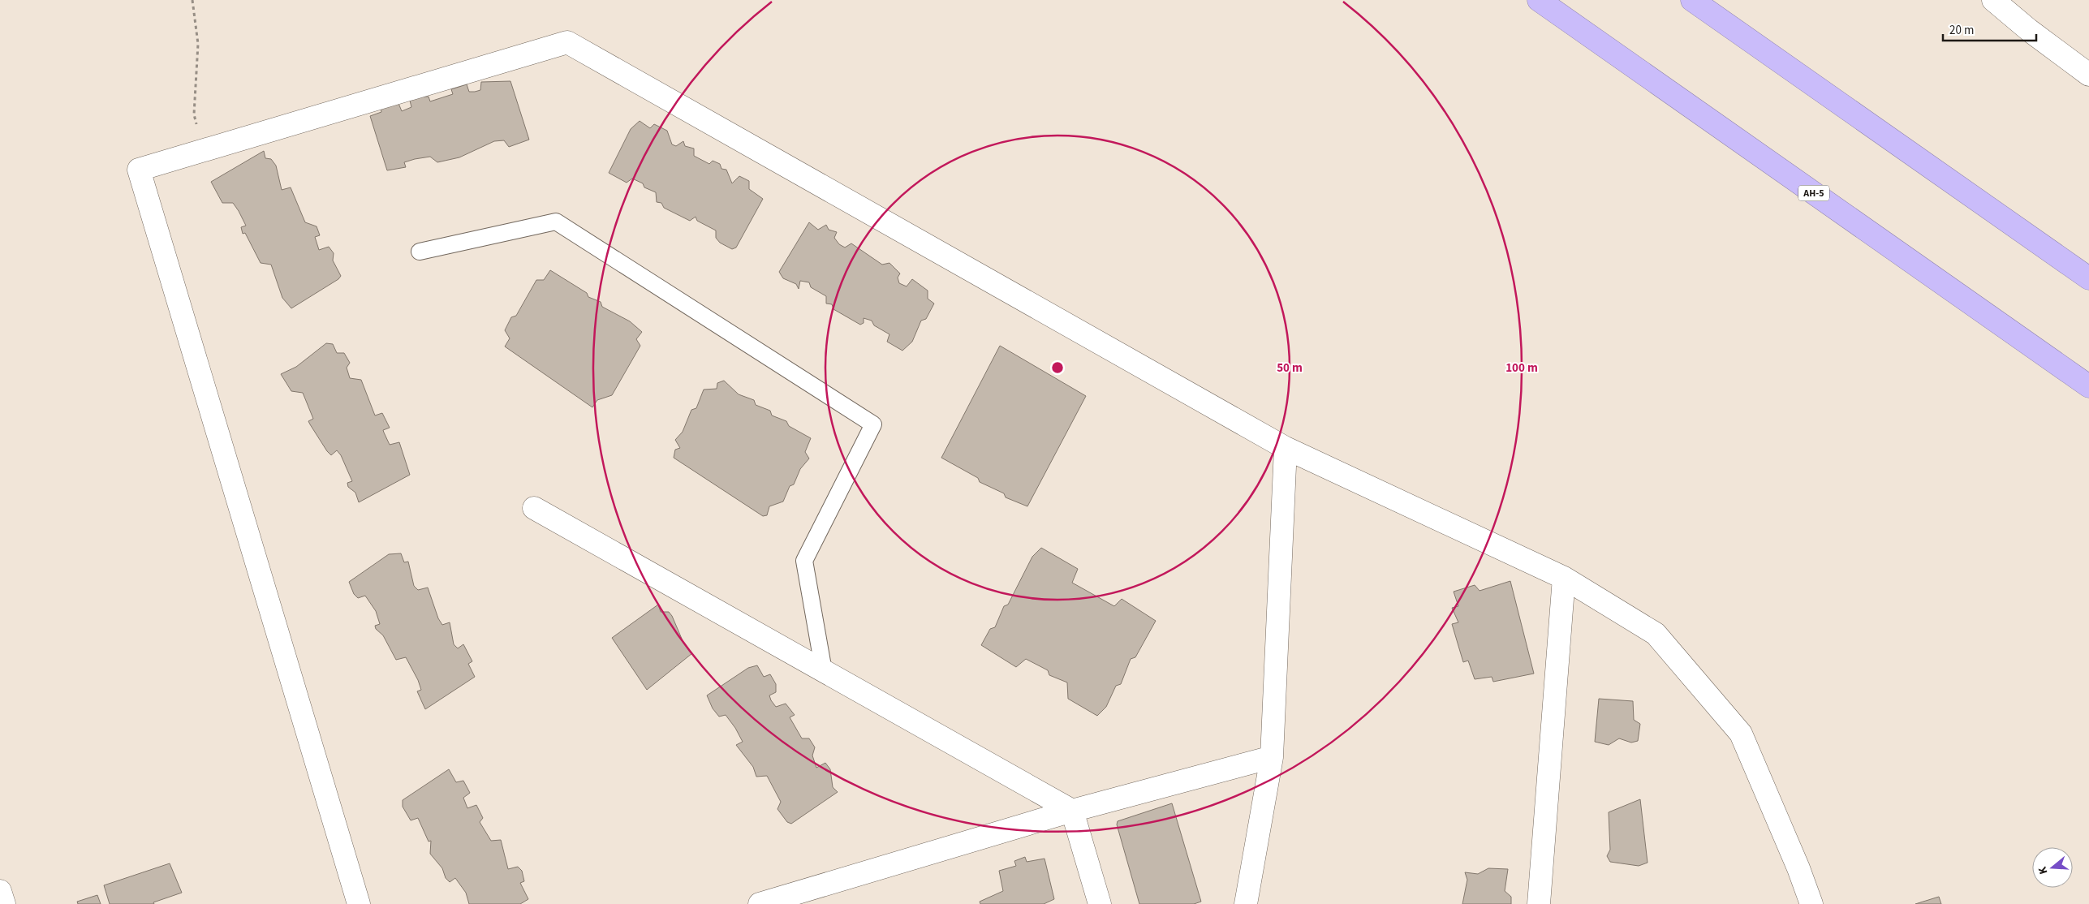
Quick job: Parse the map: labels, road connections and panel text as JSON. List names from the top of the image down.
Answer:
{
  "streets": {
    "highway": ["AH-5"]
  },
  "scale_bar": "20 m",
  "north": "left",
  "rings": ["50 m", "100 m"]
}
